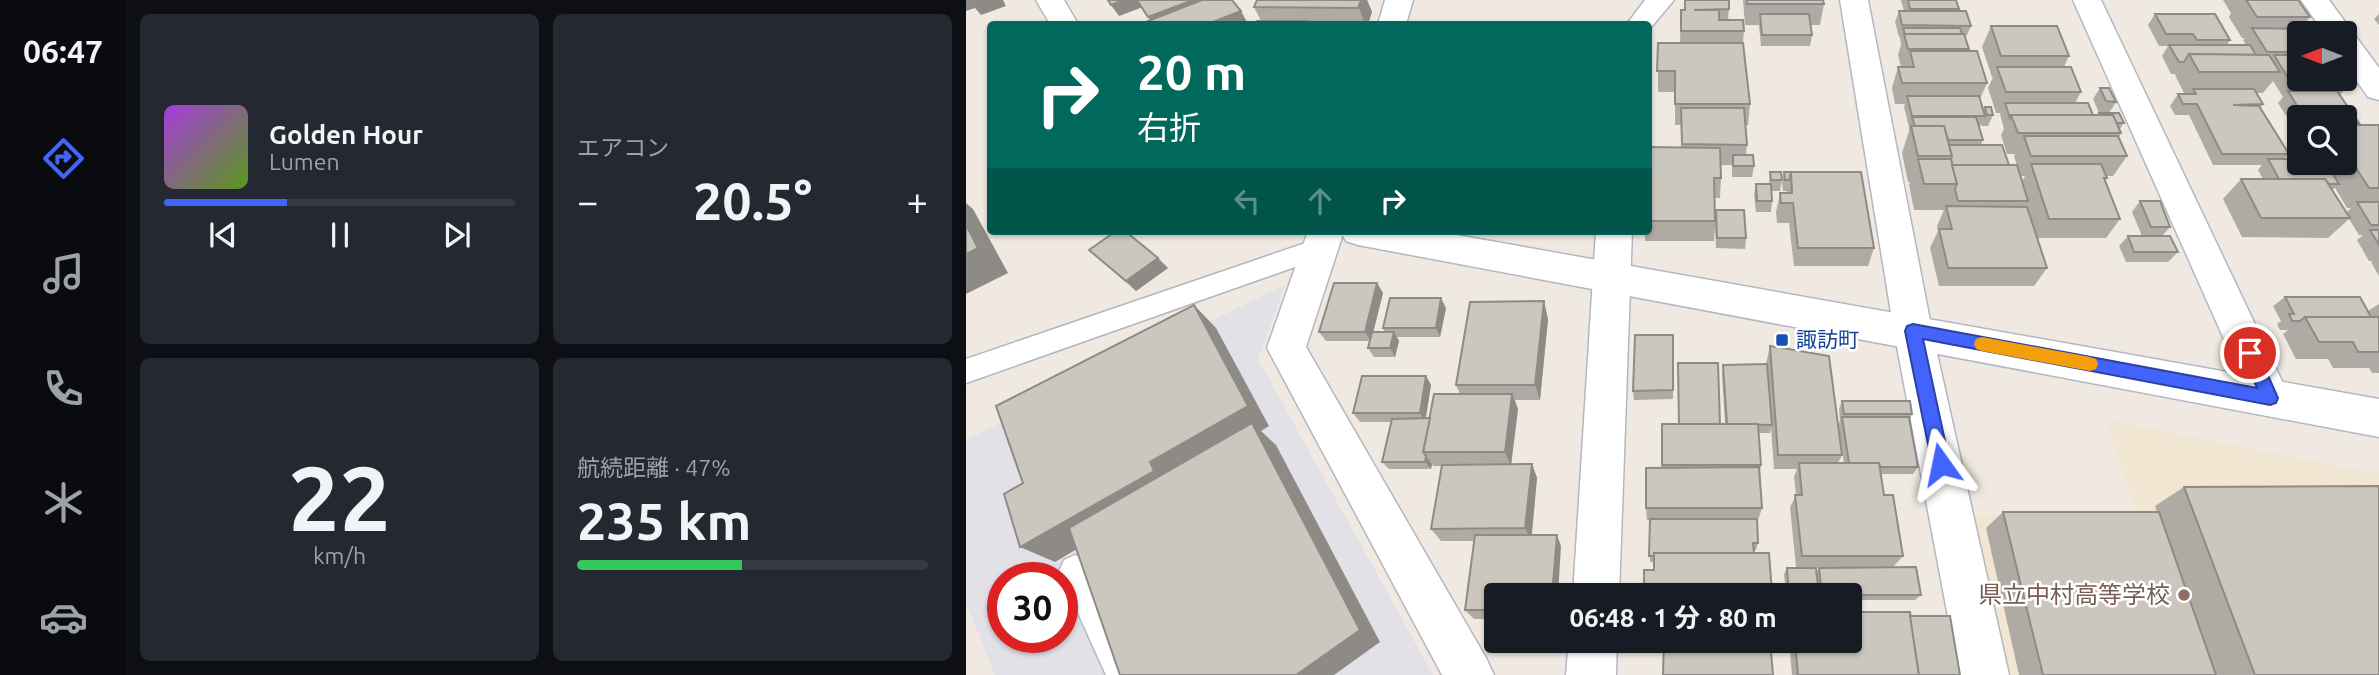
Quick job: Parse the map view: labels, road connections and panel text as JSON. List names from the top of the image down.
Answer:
{
  "places": {
    "transit": ["諏訪町"],
    "other": ["県立中村高等学校"]
  },
  "north": "left",
  "page": {
    "tabs": "06:47",
    "tile": [
      "エアコン",
      ["22", "km/h"],
      ["航続距離 · 47%", "235 km"]
    ],
    "turn": ["20 m", "右折"],
    "song": ["Golden Hour", "Lumen"],
    "heat": ["−", "20.5°", "+"],
    "limit": "30",
    "trip": "06:48 · 1 分 · 80 m"
  }
}
